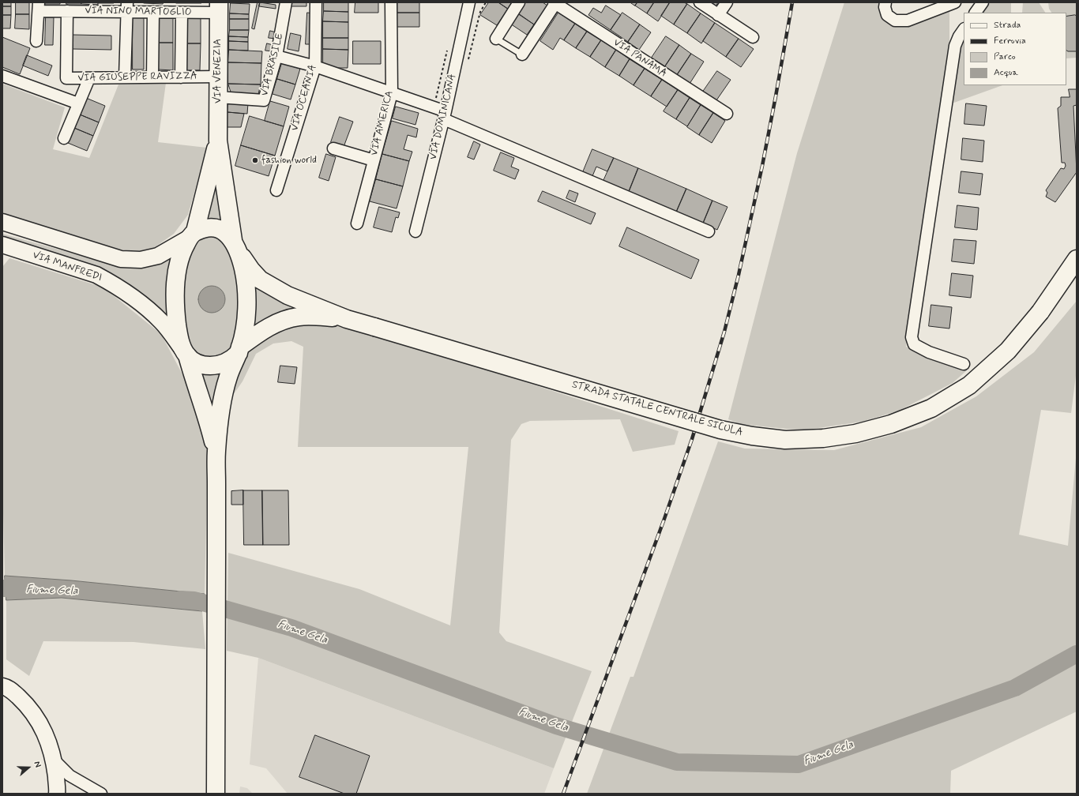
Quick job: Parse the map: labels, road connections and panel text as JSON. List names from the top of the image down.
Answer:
{
  "streets": {
    "main road": ["VIA VENEZIA", "STRADA STATALE CENTRALE SICULA"],
    "street": [
      "VIA NINO MARTOGLIO",
      "VIA PANAMA",
      "VIA BRASILE",
      "VIA GIUSEPPE RAVIZZA",
      "VIA OCEANIA",
      "VIA DOMINICANA",
      "VIA AMERICA",
      "VIA MANFREDI"
    ]
  },
  "crossings": [
    ["VIA NINO MARTOGLIO", "VIA VENEZIA"],
    ["VIA NINO MARTOGLIO", "VIA GIUSEPPE RAVIZZA"],
    ["VIA BRASILE", "VIA VENEZIA"],
    ["VIA VENEZIA", "VIA GIUSEPPE RAVIZZA"],
    ["VIA VENEZIA", "VIA MANFREDI"],
    ["VIA VENEZIA", "STRADA STATALE CENTRALE SICULA"],
    ["VIA MANFREDI", "STRADA STATALE CENTRALE SICULA"]
  ],
  "water": ["Fiume Gela"],
  "places": ["fashion world"],
  "legend": [
    "Strada",
    "Ferrovia",
    "Parco",
    "Acqua"
  ],
  "north": "right"
}
